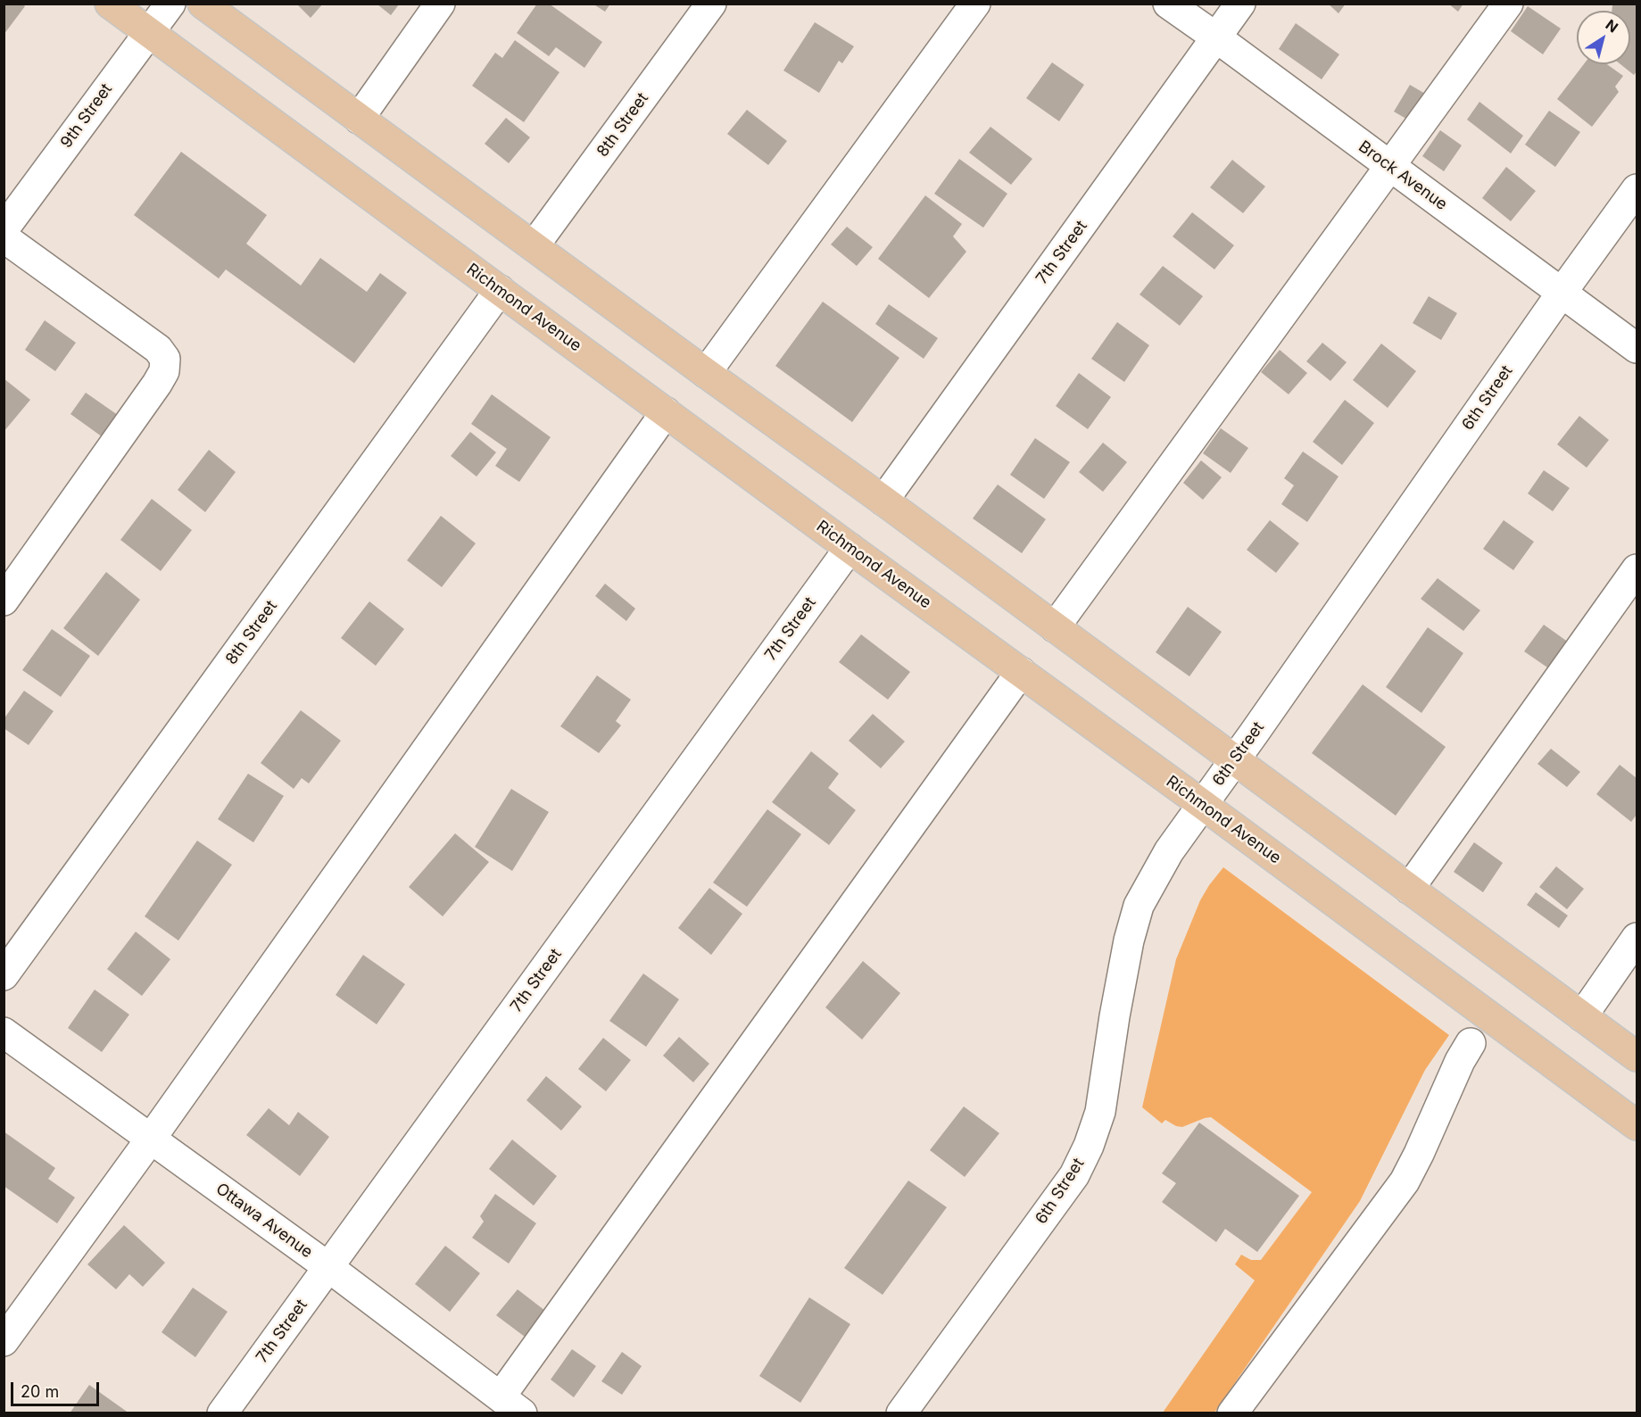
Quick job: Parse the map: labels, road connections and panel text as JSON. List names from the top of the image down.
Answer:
{
  "streets": {
    "main road": ["Richmond Avenue"],
    "street": [
      "9th Street",
      "8th Street",
      "Brock Avenue",
      "7th Street",
      "6th Street",
      "Ottawa Avenue"
    ]
  },
  "crossings": [
    ["9th Street", "Richmond Avenue"],
    ["8th Street", "Richmond Avenue"],
    ["Brock Avenue", "7th Street"],
    ["Brock Avenue", "6th Street"],
    ["7th Street", "Richmond Avenue"],
    ["7th Street", "Ottawa Avenue"],
    ["Richmond Avenue", "6th Street"]
  ],
  "scale_bar": "20 m",
  "north": "top right"
}
